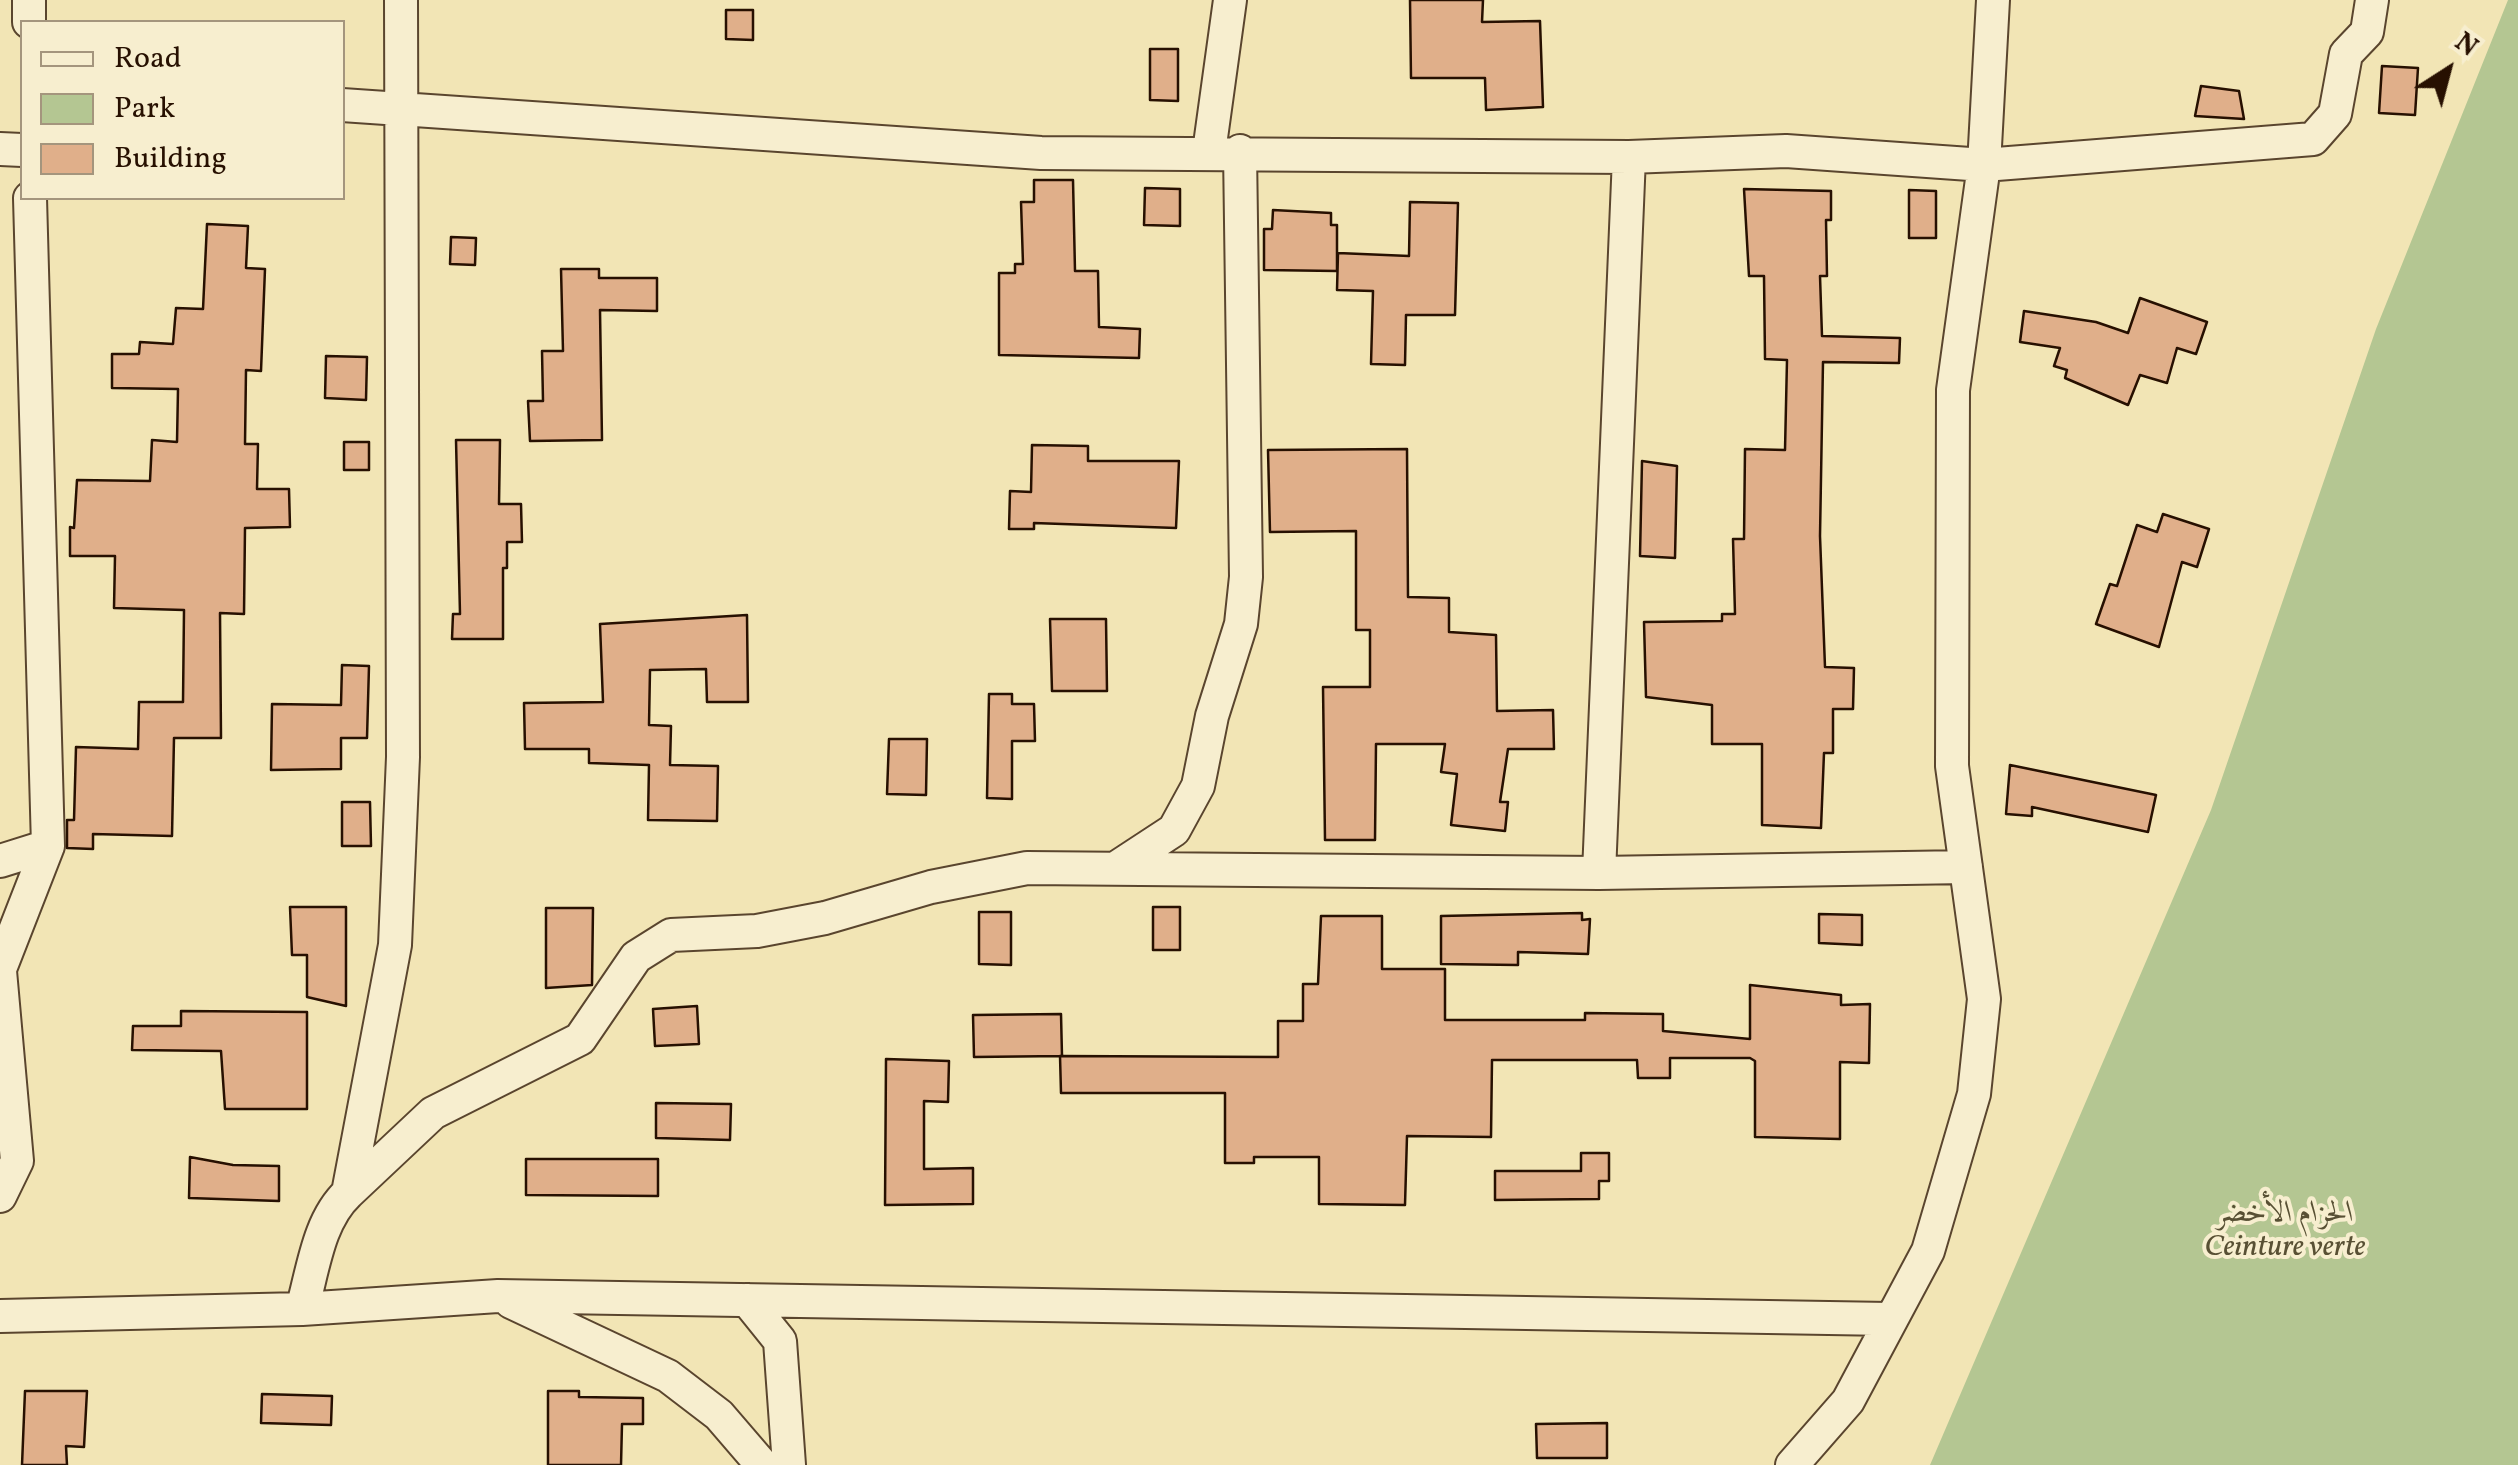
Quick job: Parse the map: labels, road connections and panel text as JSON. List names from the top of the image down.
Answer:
{
  "parks": ["الحزام الأخضر Ceinture verte"],
  "legend": ["Road", "Park", "Building"],
  "north": "top right"
}
